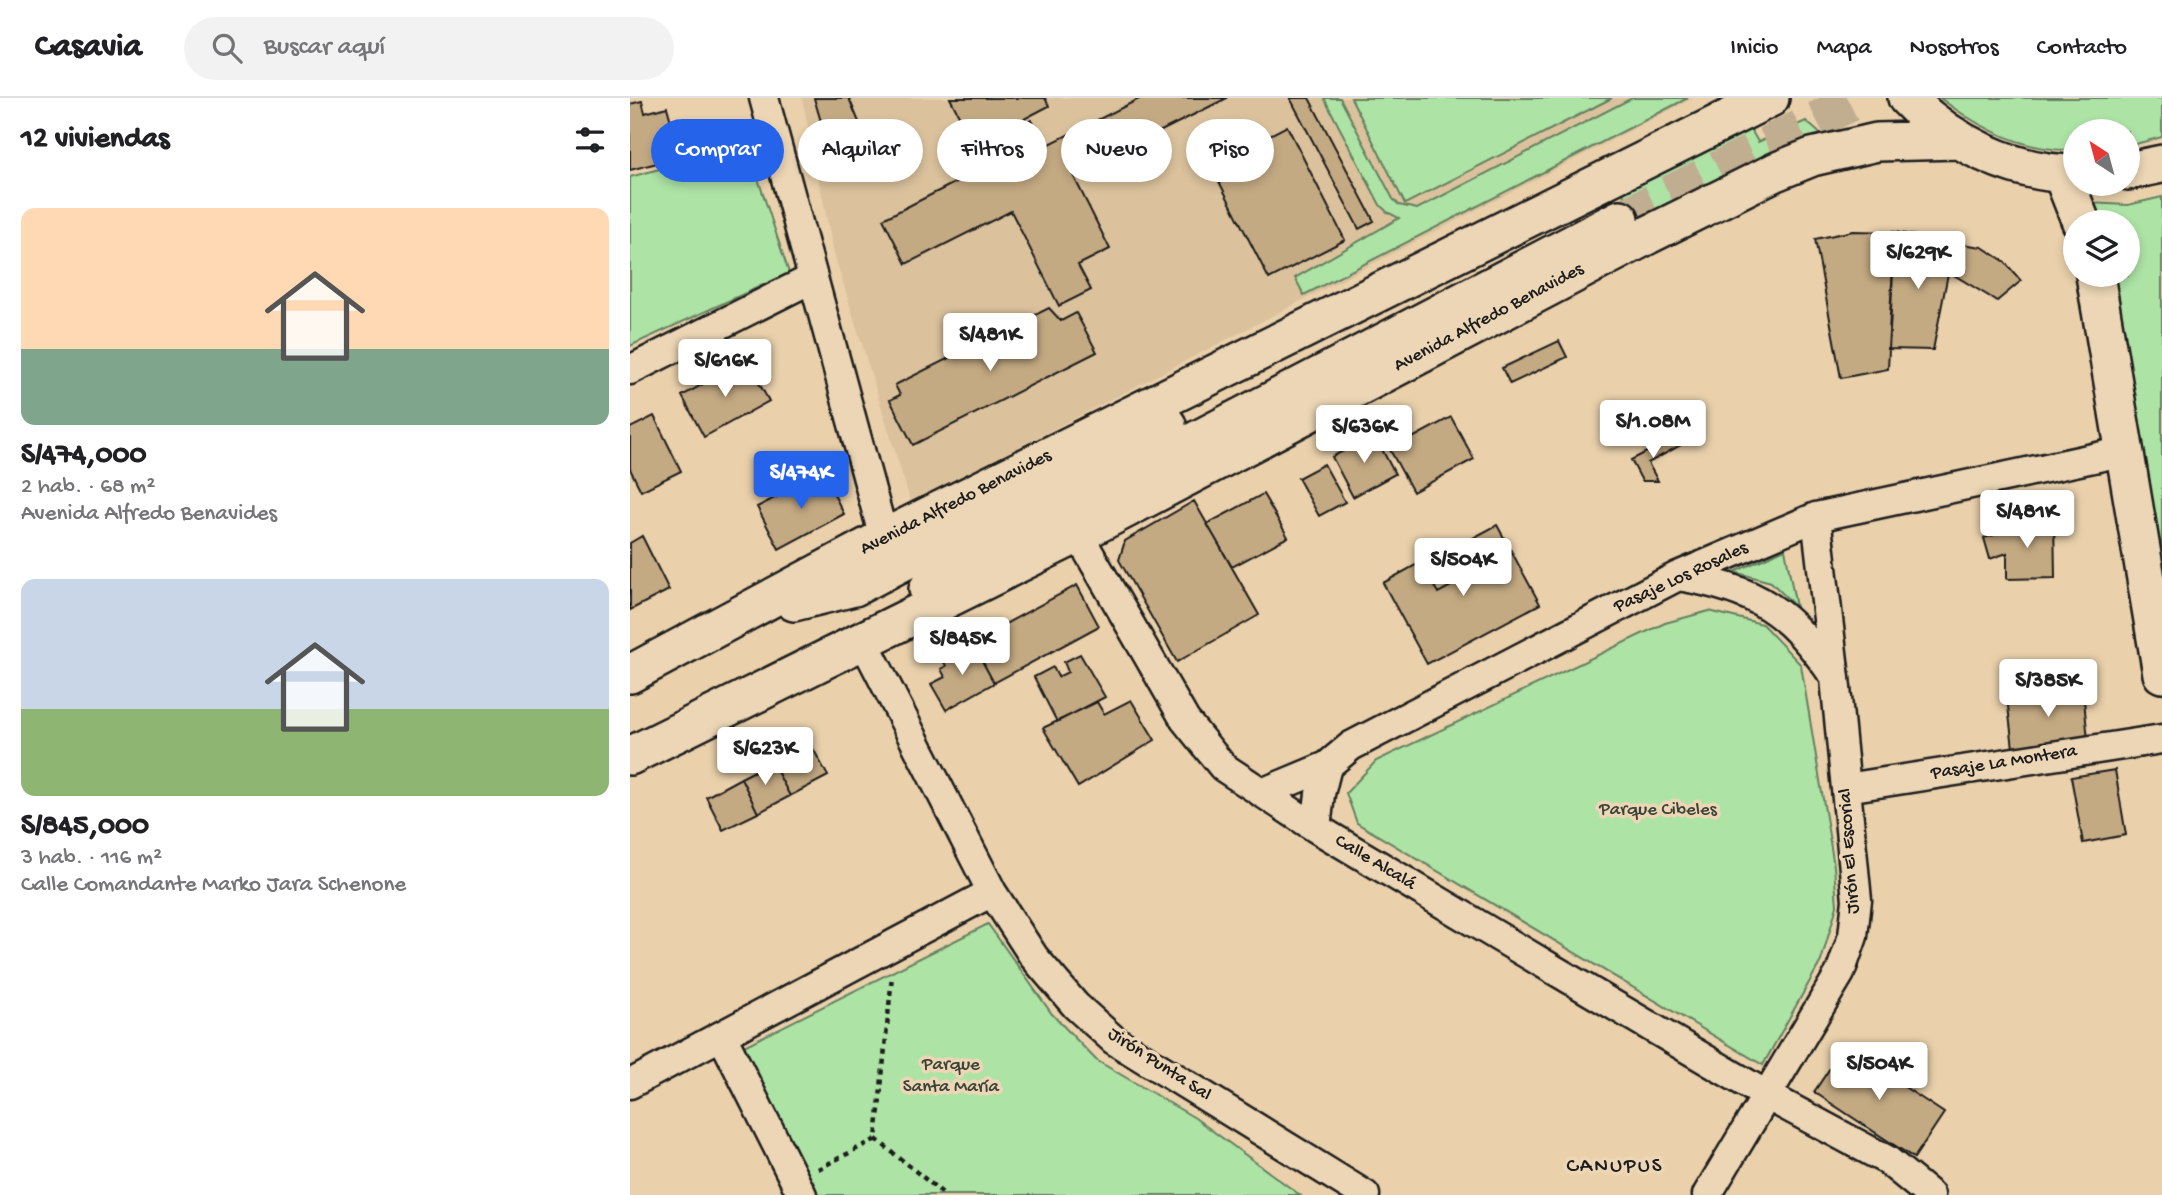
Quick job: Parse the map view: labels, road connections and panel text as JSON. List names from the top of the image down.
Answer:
{
  "streets": {
    "main road": ["Avenida Alfredo Benavides"],
    "street": [
      "Pasaje Los Rosales",
      "Pasaje La Montera",
      "Jirón El Escorial",
      "Calle Alcalá",
      "Jirón Punta Sal"
    ]
  },
  "crossings": [
    ["Avenida Alfredo Benavides", "Calle Alcalá"],
    ["Avenida Alfredo Benavides", "Jirón Punta Sal"],
    ["Pasaje Los Rosales", "Jirón El Escorial"],
    ["Pasaje Los Rosales", "Calle Alcalá"],
    ["Pasaje La Montera", "Jirón El Escorial"],
    ["Jirón El Escorial", "Calle Alcalá"]
  ],
  "districts": ["CANUPUS"],
  "parks": ["Parque Cibeles", "Parque Santa María"],
  "north": "top left",
  "page": {
    "header": "Casavia",
    "search": "Buscar aquí",
    "nav": [
      "Inicio",
      "Mapa",
      "Nosotros",
      "Contacto"
    ],
    "heading": "12 viviendas",
    "chip": [
      "Comprar",
      "Alquilar",
      "Filtros",
      "Nuevo",
      "Piso"
    ],
    "list": [
      {
        "name": "S/474,000",
        "note": "2 hab. · 68 m² · Avenida Alfredo Benavides"
      },
      {
        "name": "S/845,000",
        "note": "3 hab. · 116 m² · Calle Comandante Marko Jara Schenone"
      }
    ],
    "price": [
      "S/629K",
      "S/481K",
      "S/616K",
      "S/1.08M",
      "S/636K",
      "S/474K",
      "S/481K",
      "S/504K",
      "S/845K",
      "S/385K",
      "S/623K",
      "S/504K"
    ]
  }
}
